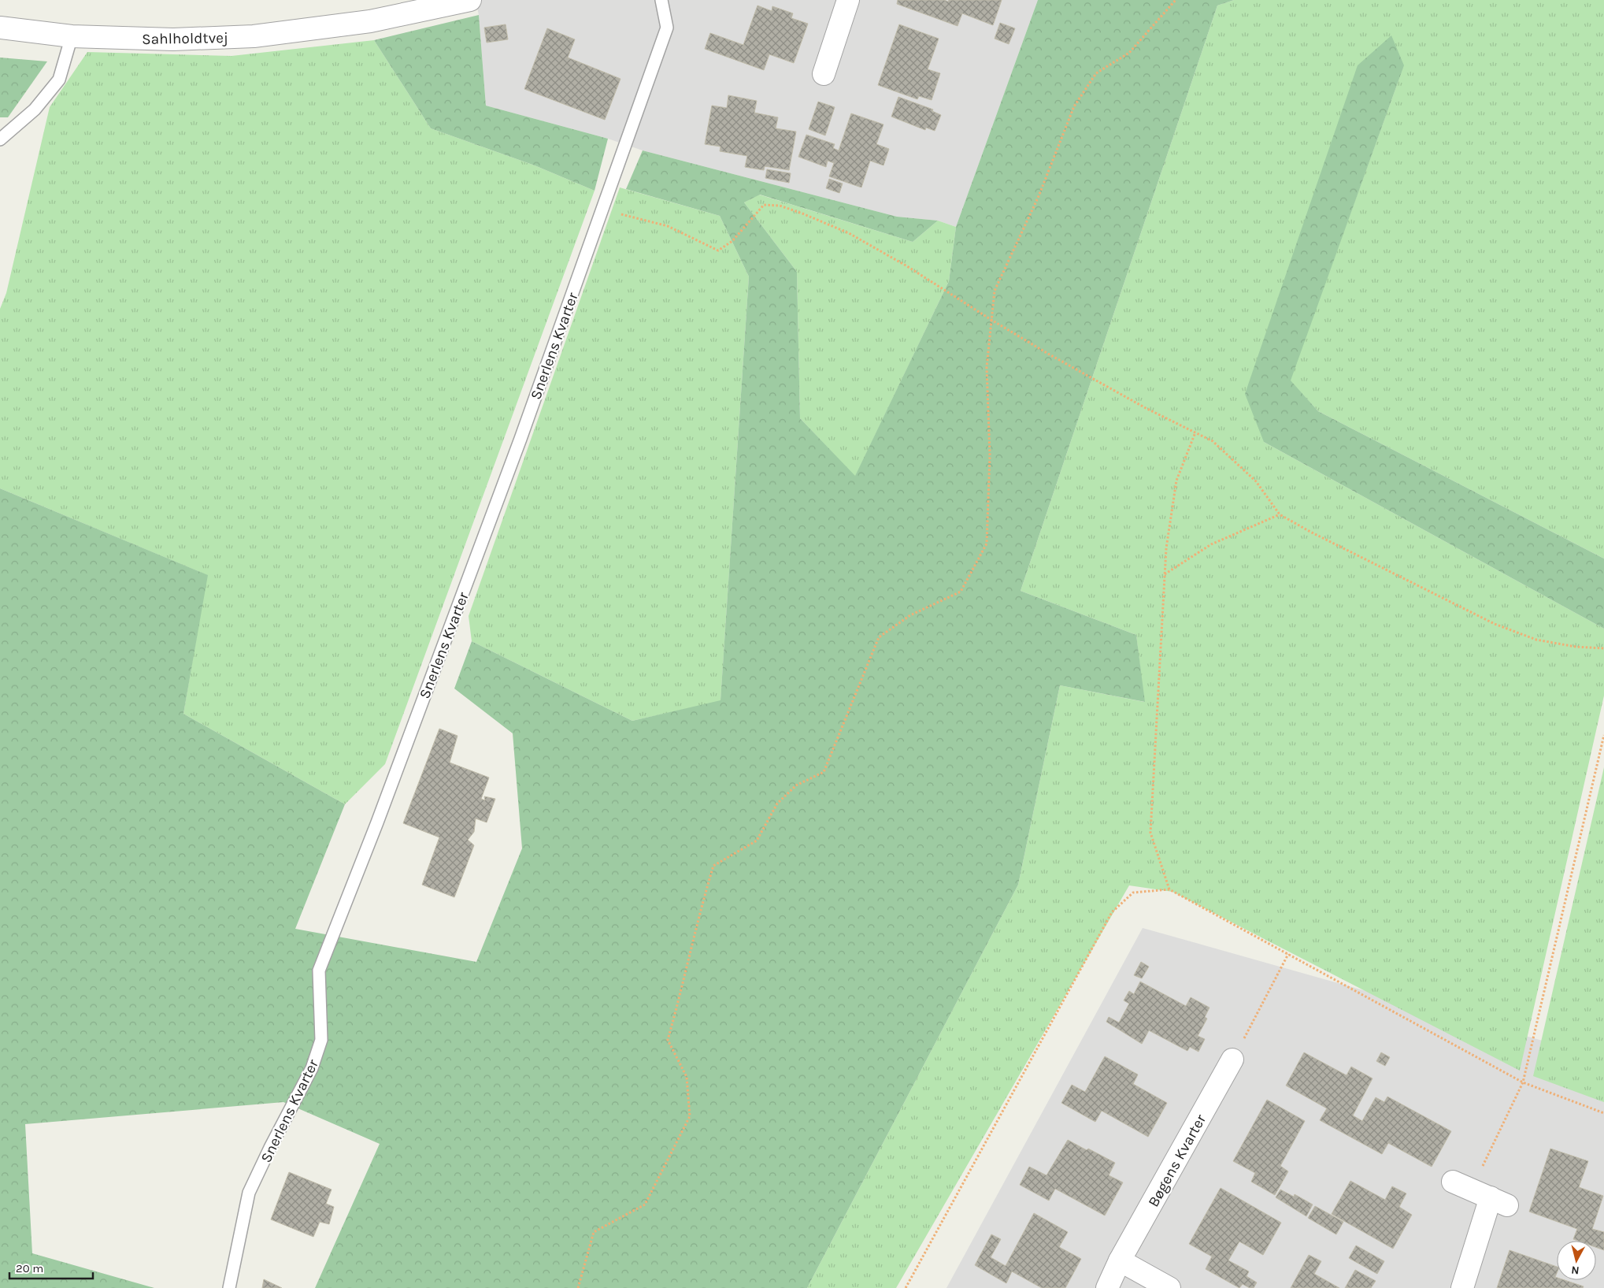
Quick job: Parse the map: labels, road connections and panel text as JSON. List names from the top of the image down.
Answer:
{
  "streets": {
    "street": ["Sahlholdtvej", "Bøgens Kvarter"],
    "lane": ["Snerlens Kvarter"]
  },
  "scale_bar": "20 m",
  "north": "bottom"
}
